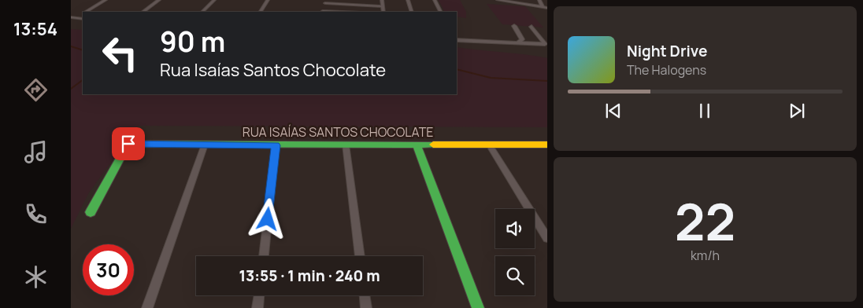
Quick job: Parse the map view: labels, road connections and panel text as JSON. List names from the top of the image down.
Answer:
{
  "streets": {
    "street": ["RUA ISAÍAS SANTOS CHOCOLATE"]
  },
  "page": {
    "tabs": "13:54",
    "turn": ["90 m", "Rua Isaías Santos Chocolate"],
    "song": ["Night Drive", "The Halogens"],
    "tile": ["22", "km/h"],
    "limit": "30",
    "trip": "13:55 · 1 min · 240 m"
  }
}
